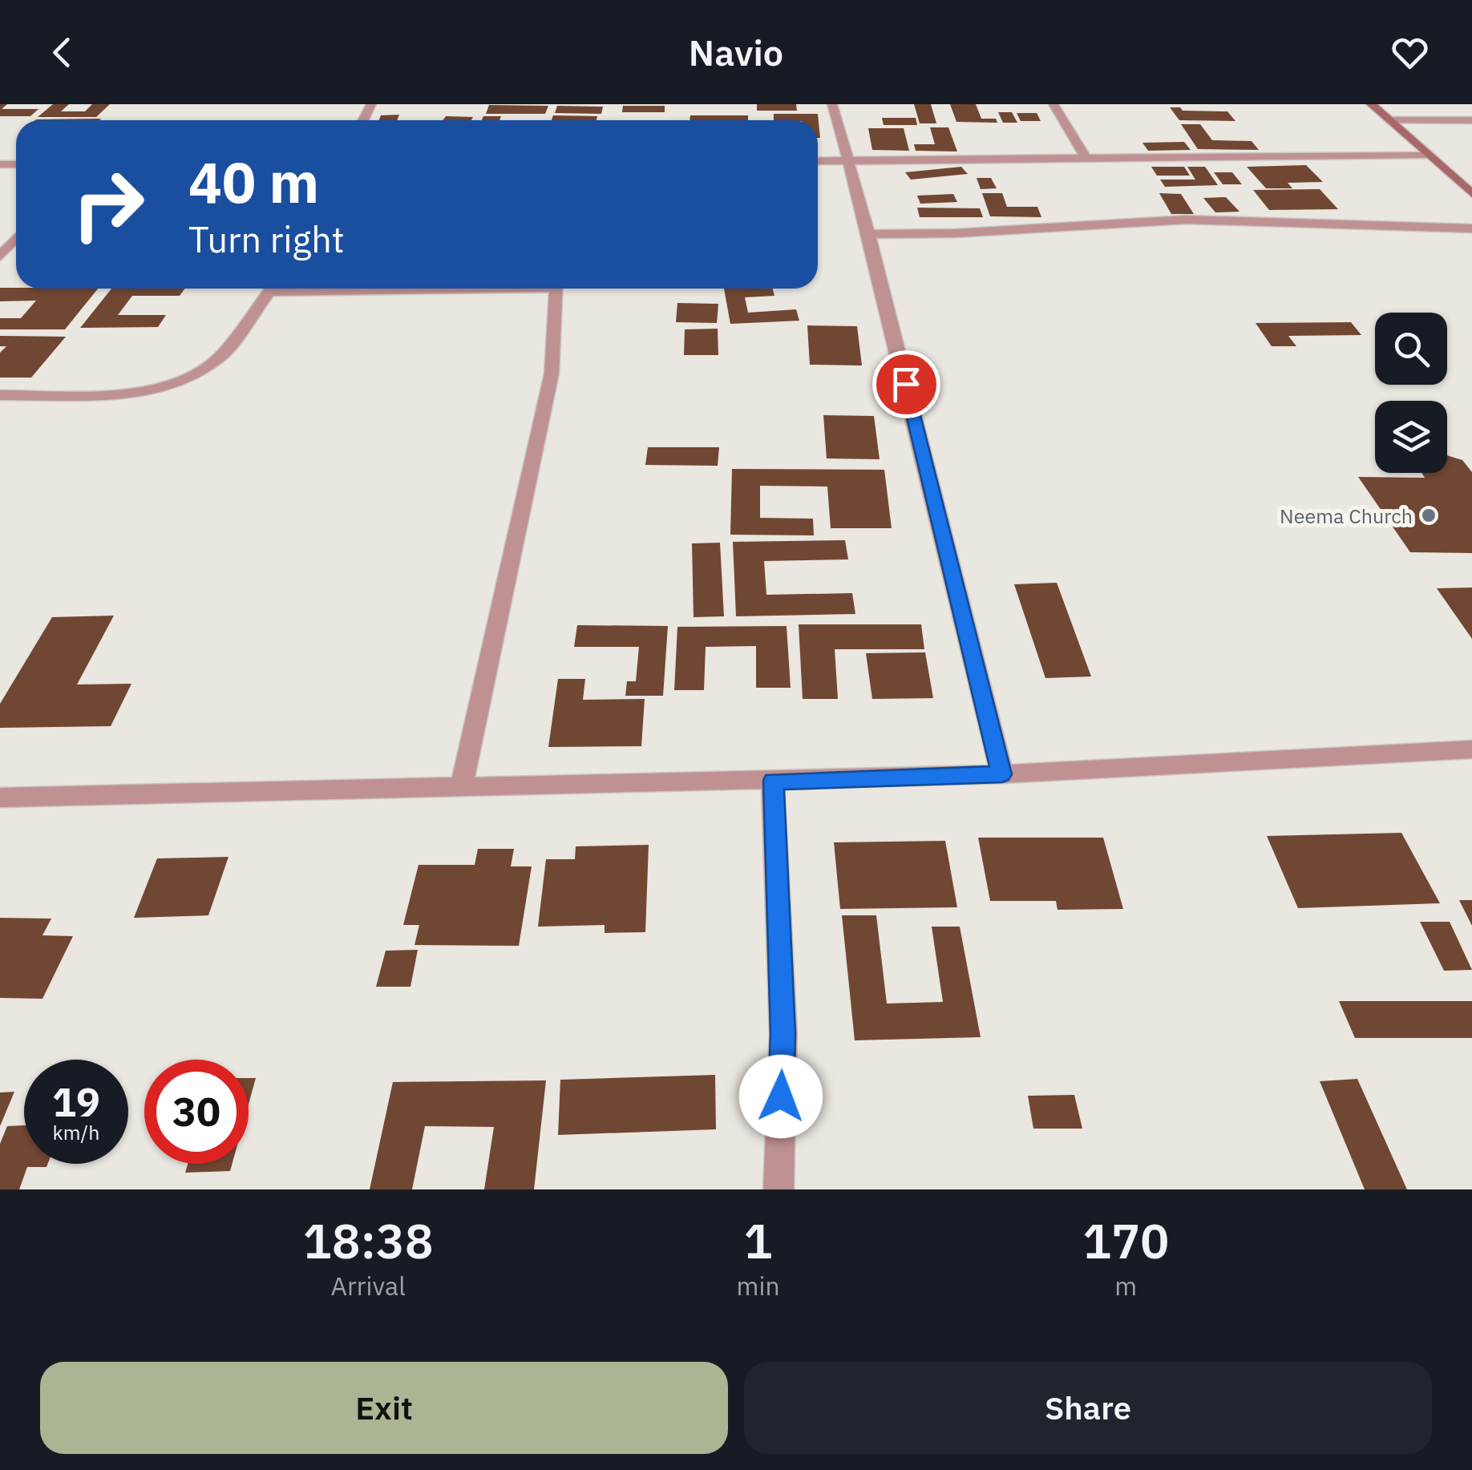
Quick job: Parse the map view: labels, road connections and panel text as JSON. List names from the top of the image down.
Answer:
{
  "places": ["Neema Church"],
  "page": {
    "header": "Navio",
    "turn": ["40 m", "Turn right"],
    "speed": "19 km/h",
    "limit": "30",
    "eta": [
      "18:38",
      "Arrival",
      "1",
      "min",
      "170",
      "m"
    ],
    "buttons": ["Exit", "Share"]
  }
}
